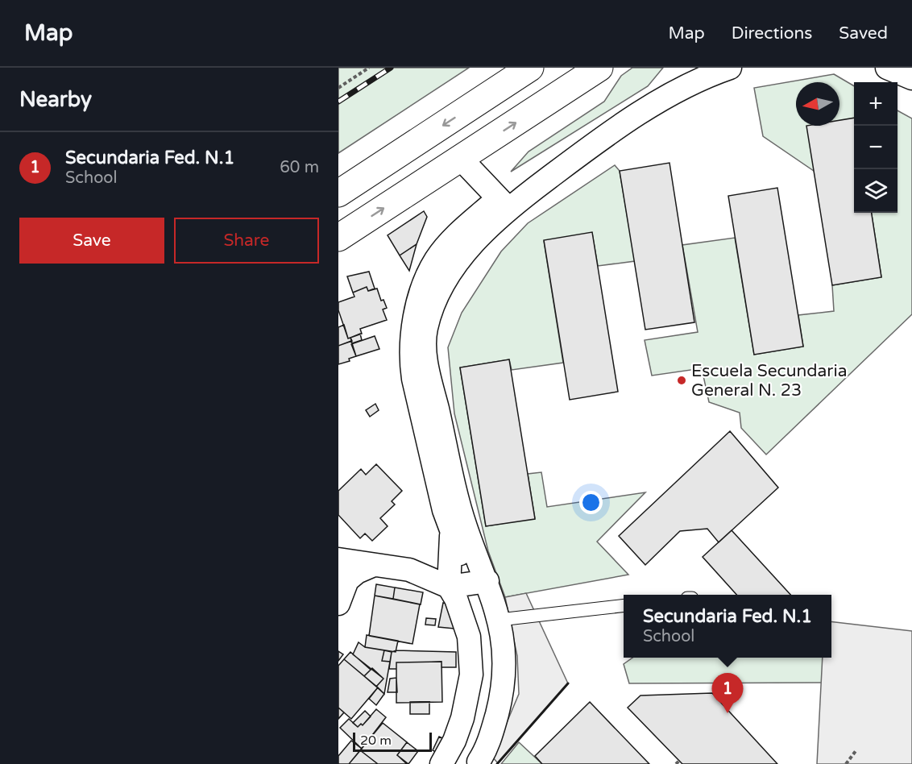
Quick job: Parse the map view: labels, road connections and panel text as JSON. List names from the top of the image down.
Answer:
{
  "places": ["Escuela Secundaria General N. 23"],
  "scale_bar": "20 m",
  "north": "left",
  "page": {
    "header": "Map",
    "nav": ["Map", "Directions", "Saved"],
    "heading": "Nearby",
    "map_buttons": ["+", "−"],
    "list": [
      {
        "mark": "1",
        "name": "Secundaria Fed. N.1",
        "note": "School",
        "value": "60 m"
      }
    ],
    "buttons": ["Save", "Share"],
    "popup": ["Secundaria Fed. N.1", "School"],
    "pins": "1",
    "scale": "20 m"
  }
}
